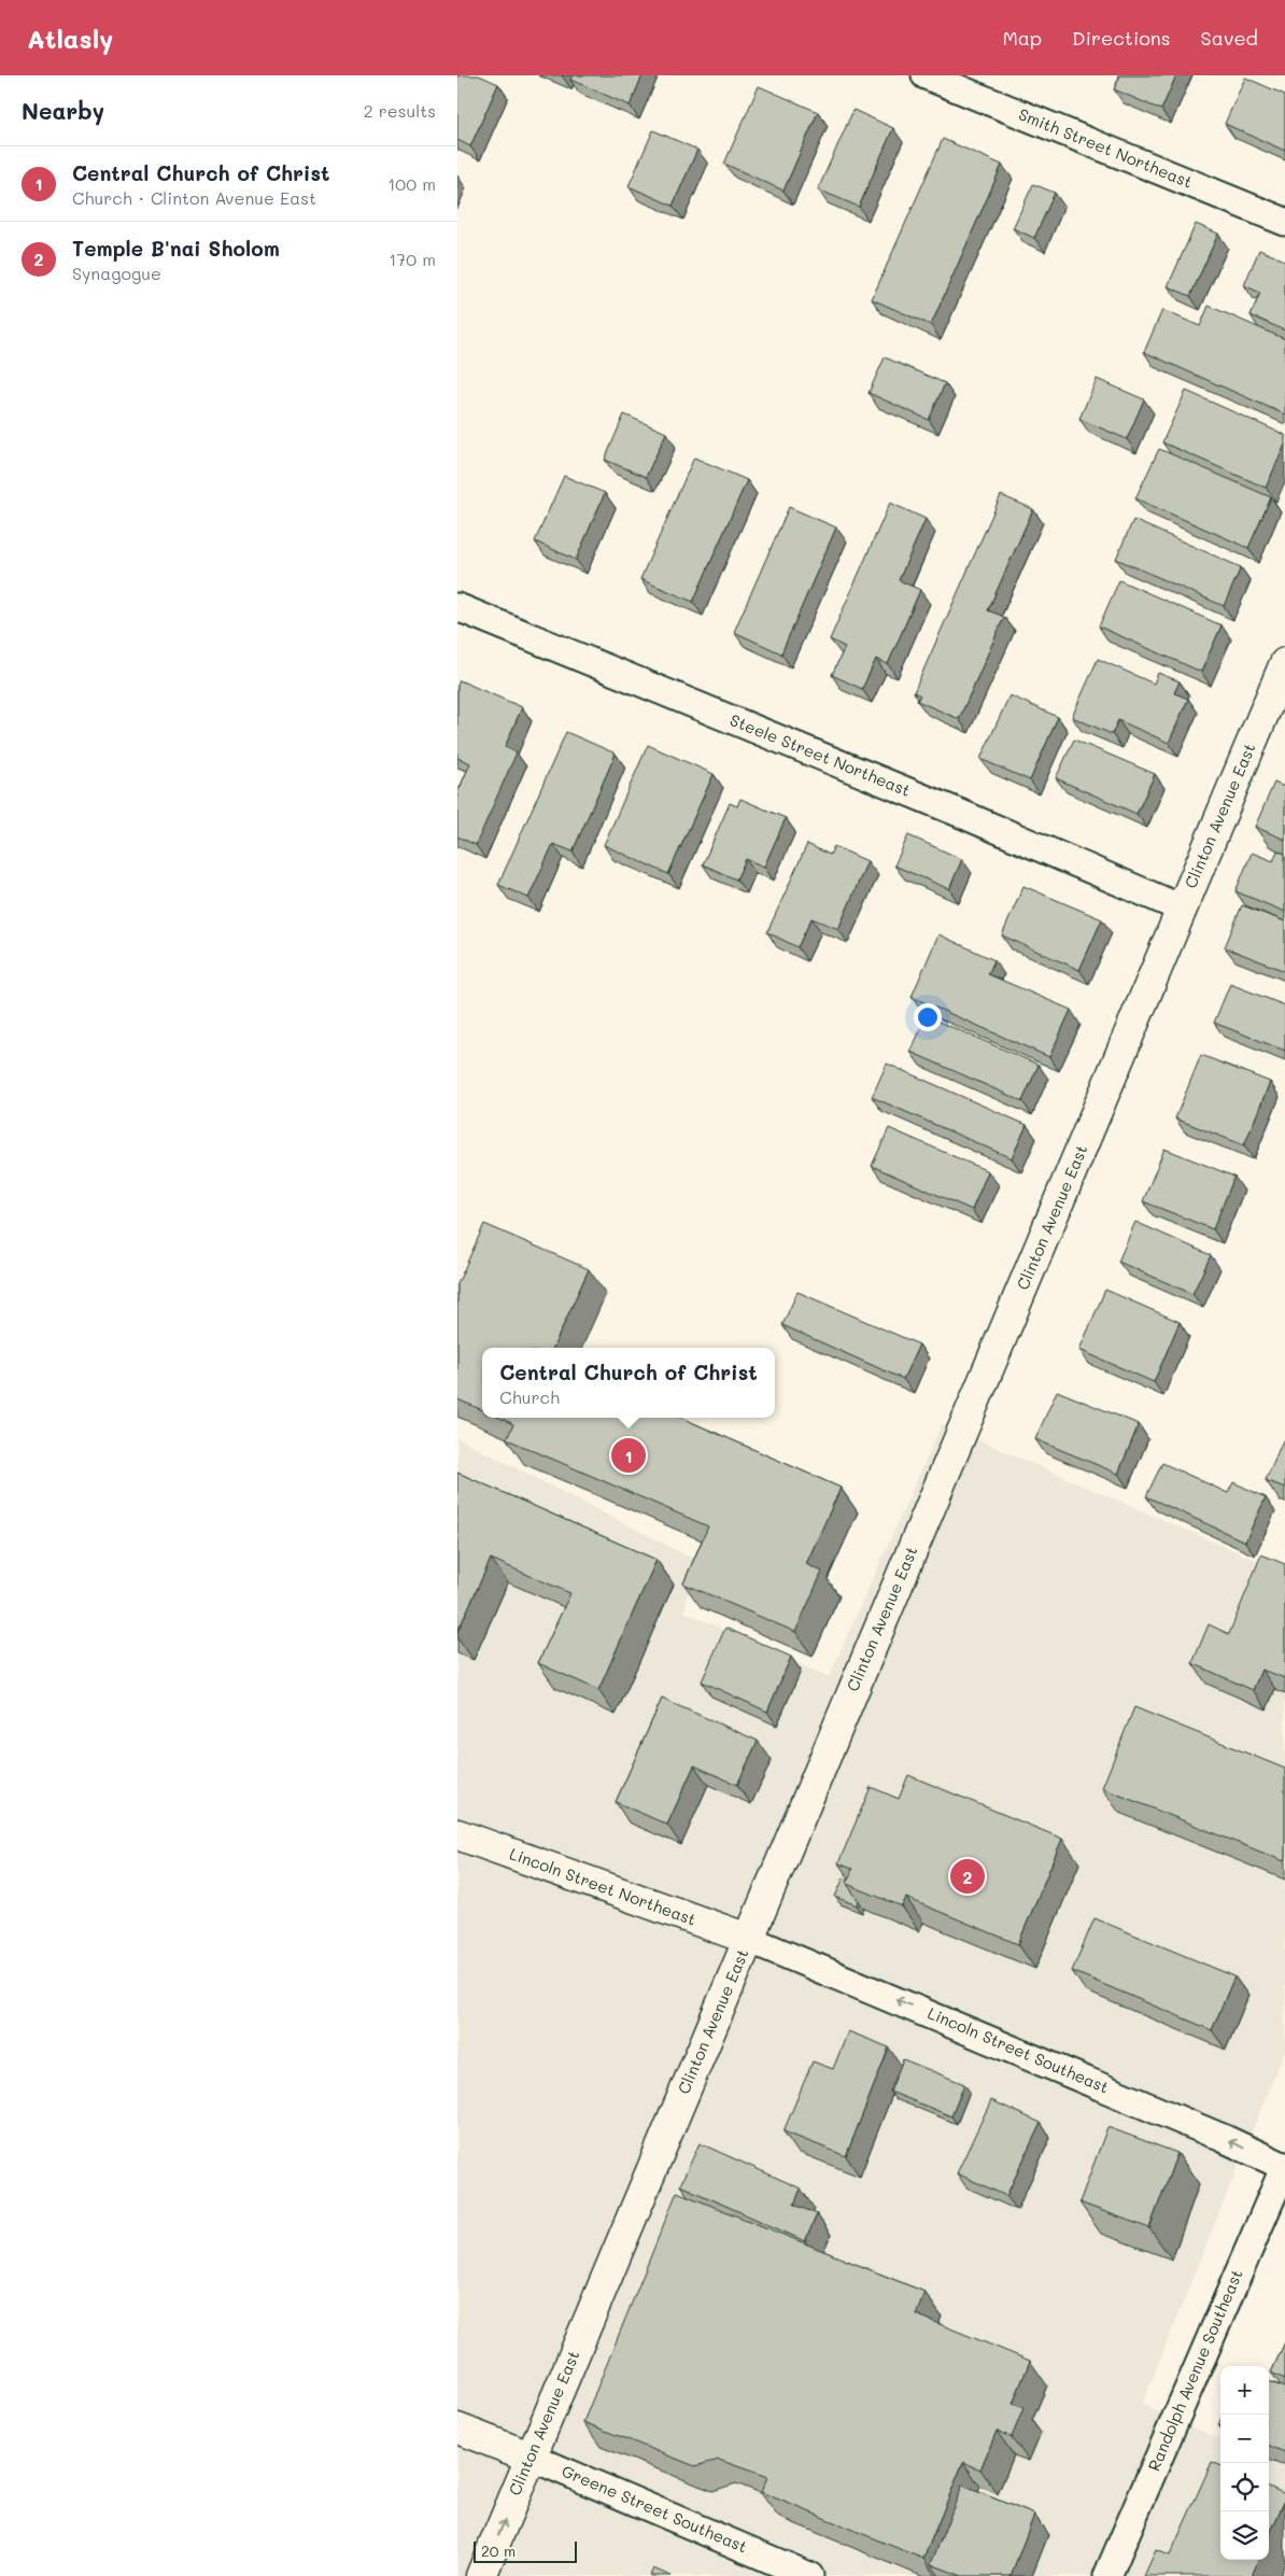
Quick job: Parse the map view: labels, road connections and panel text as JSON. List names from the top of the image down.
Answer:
{
  "streets": {
    "street": [
      "Smith Street Northeast",
      "Steele Street Northeast",
      "Clinton Avenue East",
      "Lincoln Street Northeast",
      "Lincoln Street Southeast",
      "Randolph Avenue Southeast",
      "Greene Street Southeast"
    ]
  },
  "crossings": [
    ["Steele Street Northeast", "Clinton Avenue East"],
    ["Clinton Avenue East", "Lincoln Street Northeast"],
    ["Clinton Avenue East", "Lincoln Street Southeast"],
    ["Clinton Avenue East", "Greene Street Southeast"],
    ["Lincoln Street Northeast", "Lincoln Street Southeast"],
    ["Lincoln Street Southeast", "Randolph Avenue Southeast"]
  ],
  "one_way": ["Lincoln Street Southeast"],
  "scale_bar": "20 m",
  "page": {
    "header": "Atlasly",
    "nav": ["Map", "Directions", "Saved"],
    "heading": ["Nearby", "2 results"],
    "list": [
      {
        "mark": "1",
        "name": "Central Church of Christ",
        "note": "Church · Clinton Avenue East",
        "value": "100 m"
      },
      {
        "mark": "2",
        "name": "Temple B'nai Sholom",
        "note": "Synagogue",
        "value": "170 m"
      }
    ],
    "popup": ["Central Church of Christ", "Church"],
    "pins": ["1", "2"],
    "map_buttons": ["+", "−"],
    "scale": "20 m"
  }
}
